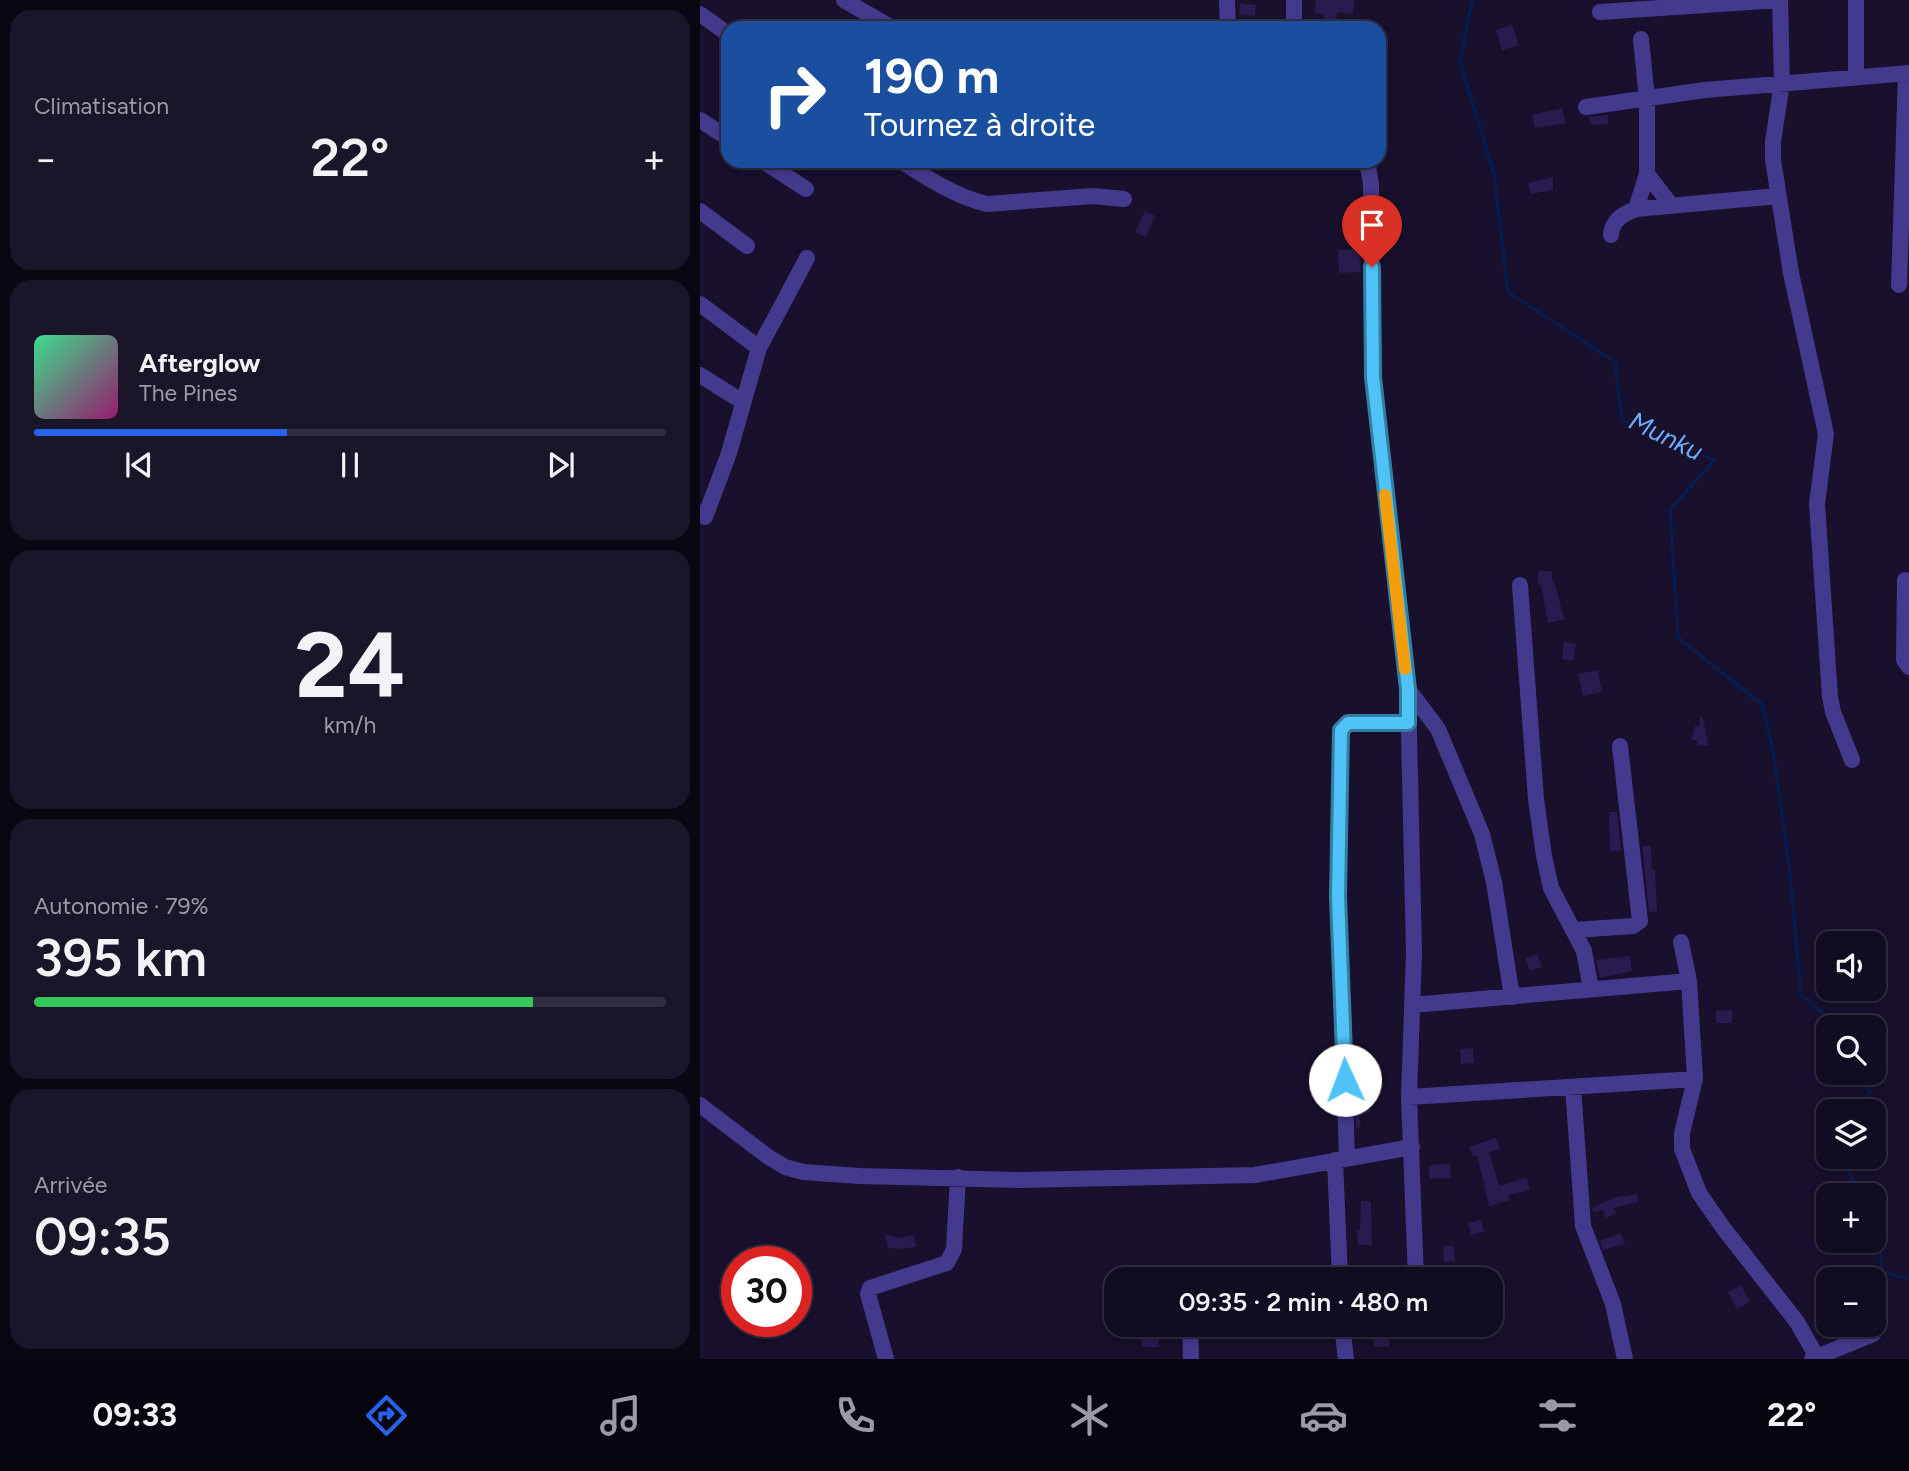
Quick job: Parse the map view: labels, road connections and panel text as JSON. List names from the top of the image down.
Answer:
{
  "water": ["Munku"],
  "page": {
    "tile": [
      "Climatisation",
      ["24", "km/h"],
      ["Autonomie · 79%", "395 km"],
      ["Arrivée", "09:35"]
    ],
    "turn": ["190 m", "Tournez à droite"],
    "heat": ["−", "22°", "+"],
    "song": ["Afterglow", "The Pines"],
    "map_buttons": ["+", "−"],
    "limit": "30",
    "trip": "09:35 · 2 min · 480 m",
    "tabs": ["09:33", "22°"]
  }
}
